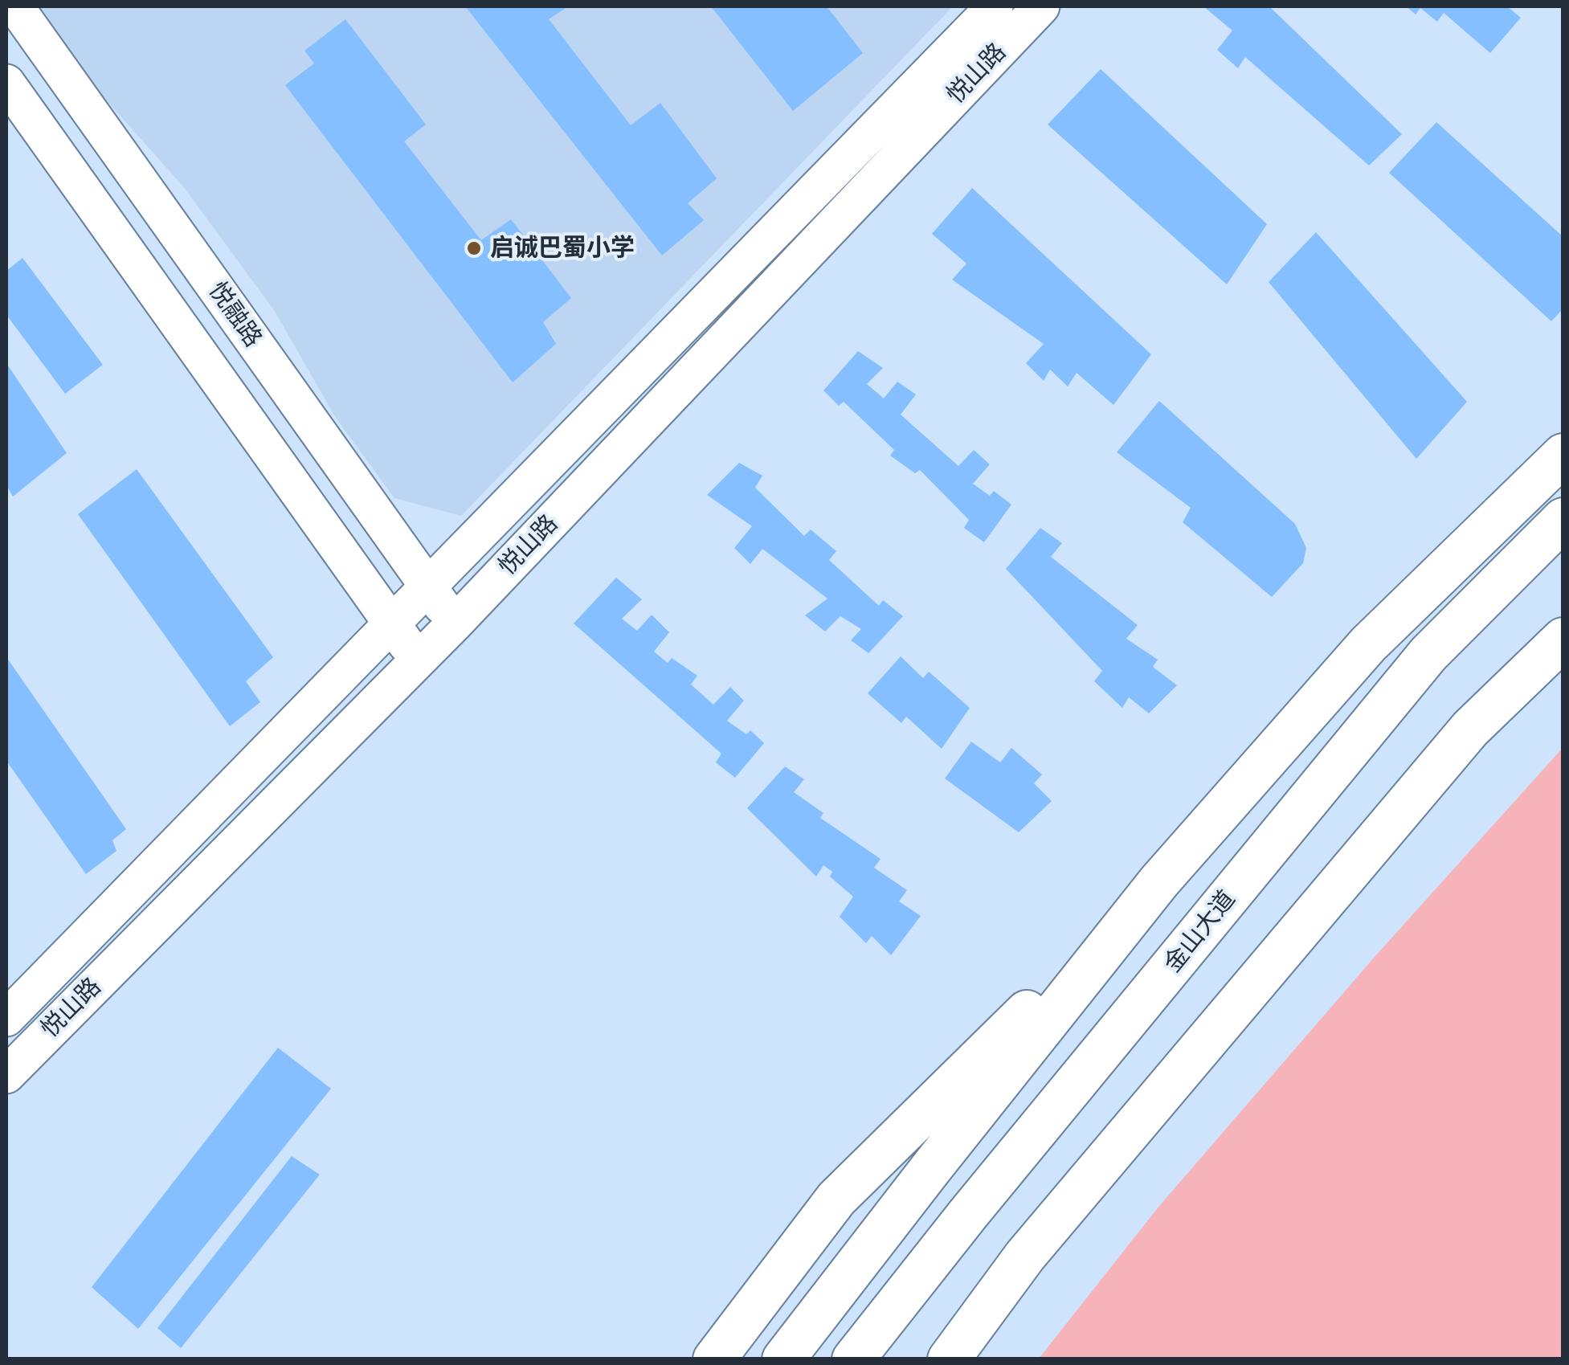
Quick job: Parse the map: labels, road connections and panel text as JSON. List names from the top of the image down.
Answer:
{
  "streets": {
    "highway": ["金山大道"],
    "main road": ["悦山路", "悦融路"]
  },
  "crossings": [
    ["悦山路", "悦融路"]
  ],
  "places": ["启诚巴蜀小学"]
}
